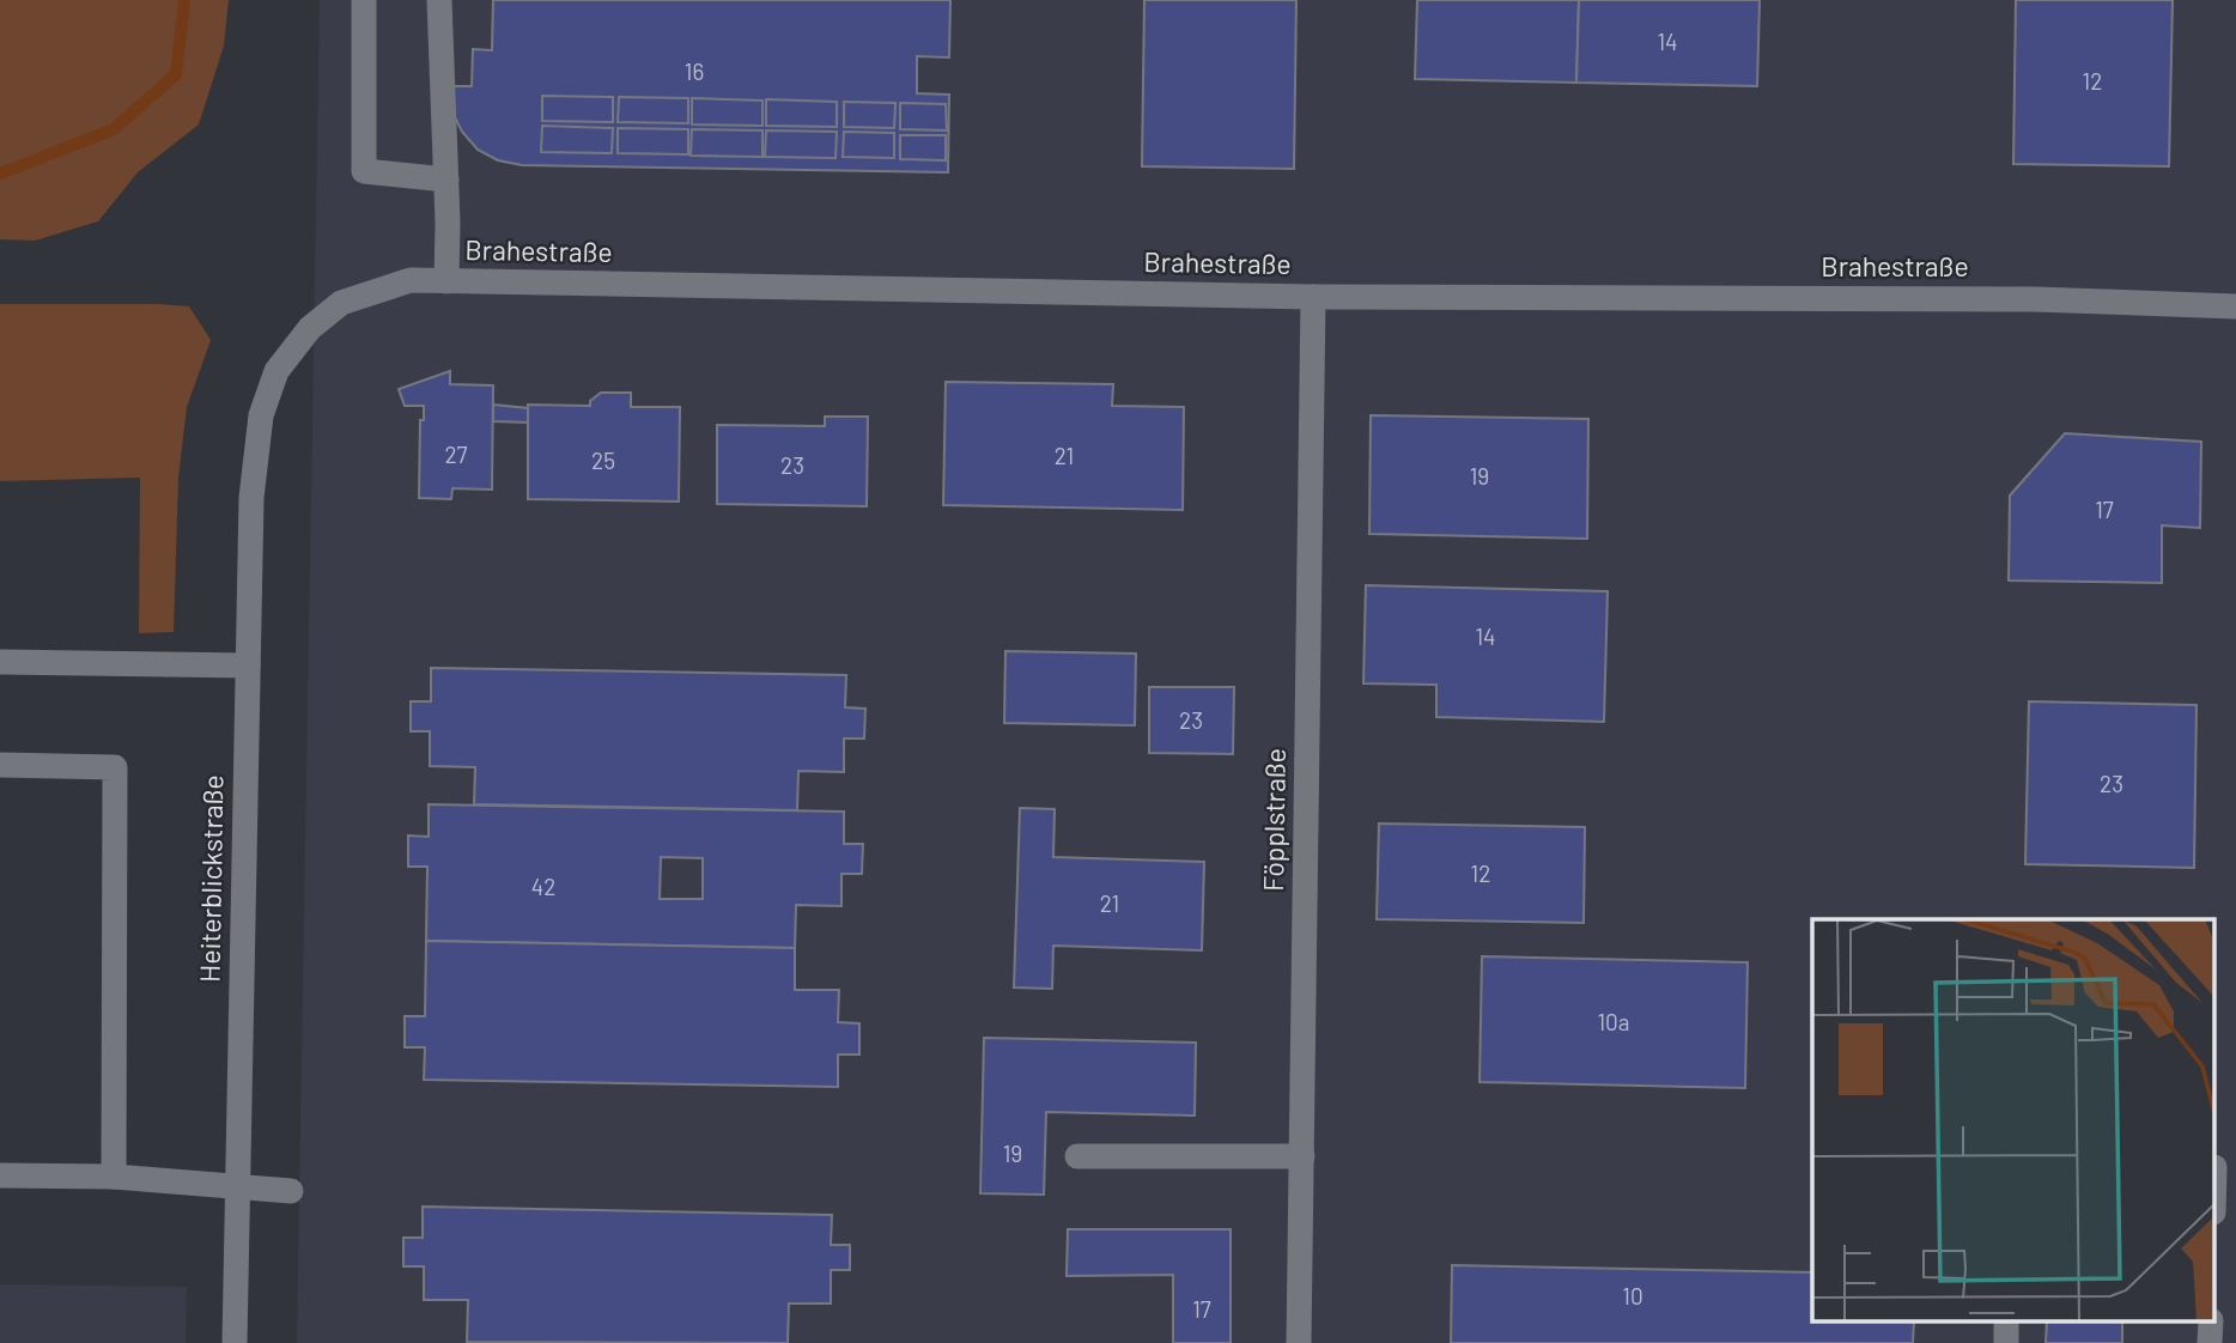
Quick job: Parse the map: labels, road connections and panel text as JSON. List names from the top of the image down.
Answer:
{
  "streets": {
    "street": ["Brahestraße", "Föpplstraße", "Heiterblickstraße"]
  },
  "crossings": [
    ["Brahestraße", "Föpplstraße"],
    ["Brahestraße", "Heiterblickstraße"]
  ],
  "house_numbers": [
    "14",
    "16",
    "12",
    "27",
    "21",
    "25",
    "23",
    "19",
    "17",
    "14",
    "23",
    "23",
    "12",
    "42",
    "21",
    "10a",
    "19",
    "10",
    "17"
  ]
}
